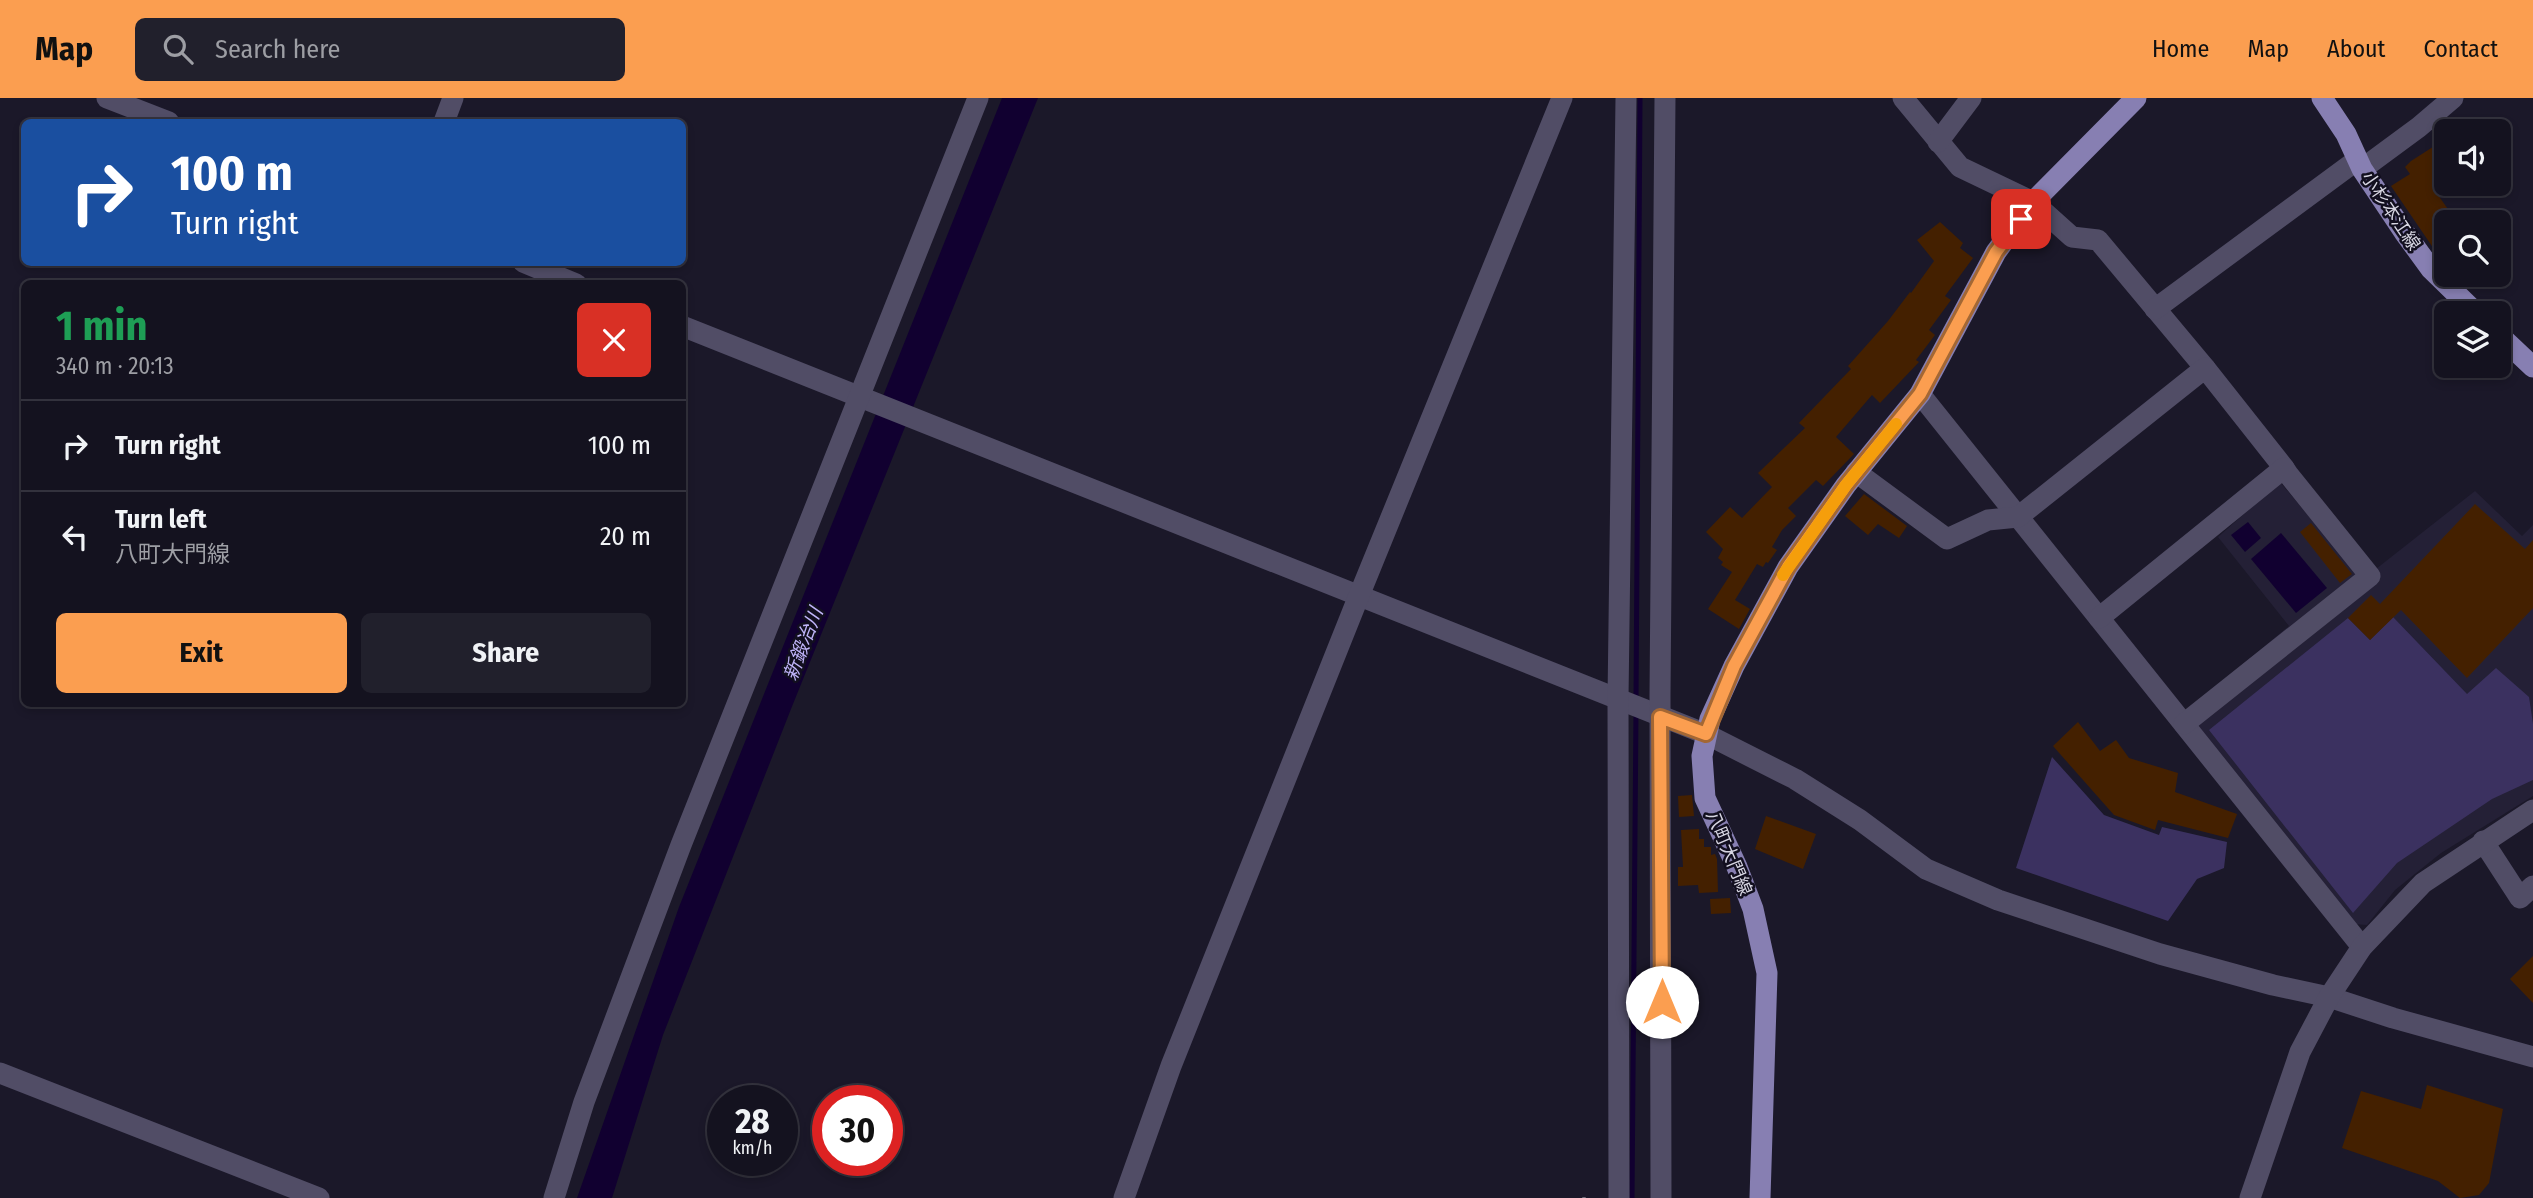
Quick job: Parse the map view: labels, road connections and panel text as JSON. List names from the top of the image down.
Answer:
{
  "streets": {
    "main road": ["小杉本江線", "八町大門線"]
  },
  "water": ["新鍛冶川"],
  "page": {
    "header": "Map",
    "search": "Search here",
    "nav": [
      "Home",
      "Map",
      "About",
      "Contact"
    ],
    "turn": ["100 m", "Turn right"],
    "heading": ["1 min", "340 m · 20:13"],
    "list": [
      {
        "name": "Turn right",
        "value": "100 m"
      },
      {
        "name": "Turn left",
        "note": "八町大門線",
        "value": "20 m"
      }
    ],
    "buttons": ["Exit", "Share"],
    "speed": "28 km/h",
    "limit": "30"
  }
}
